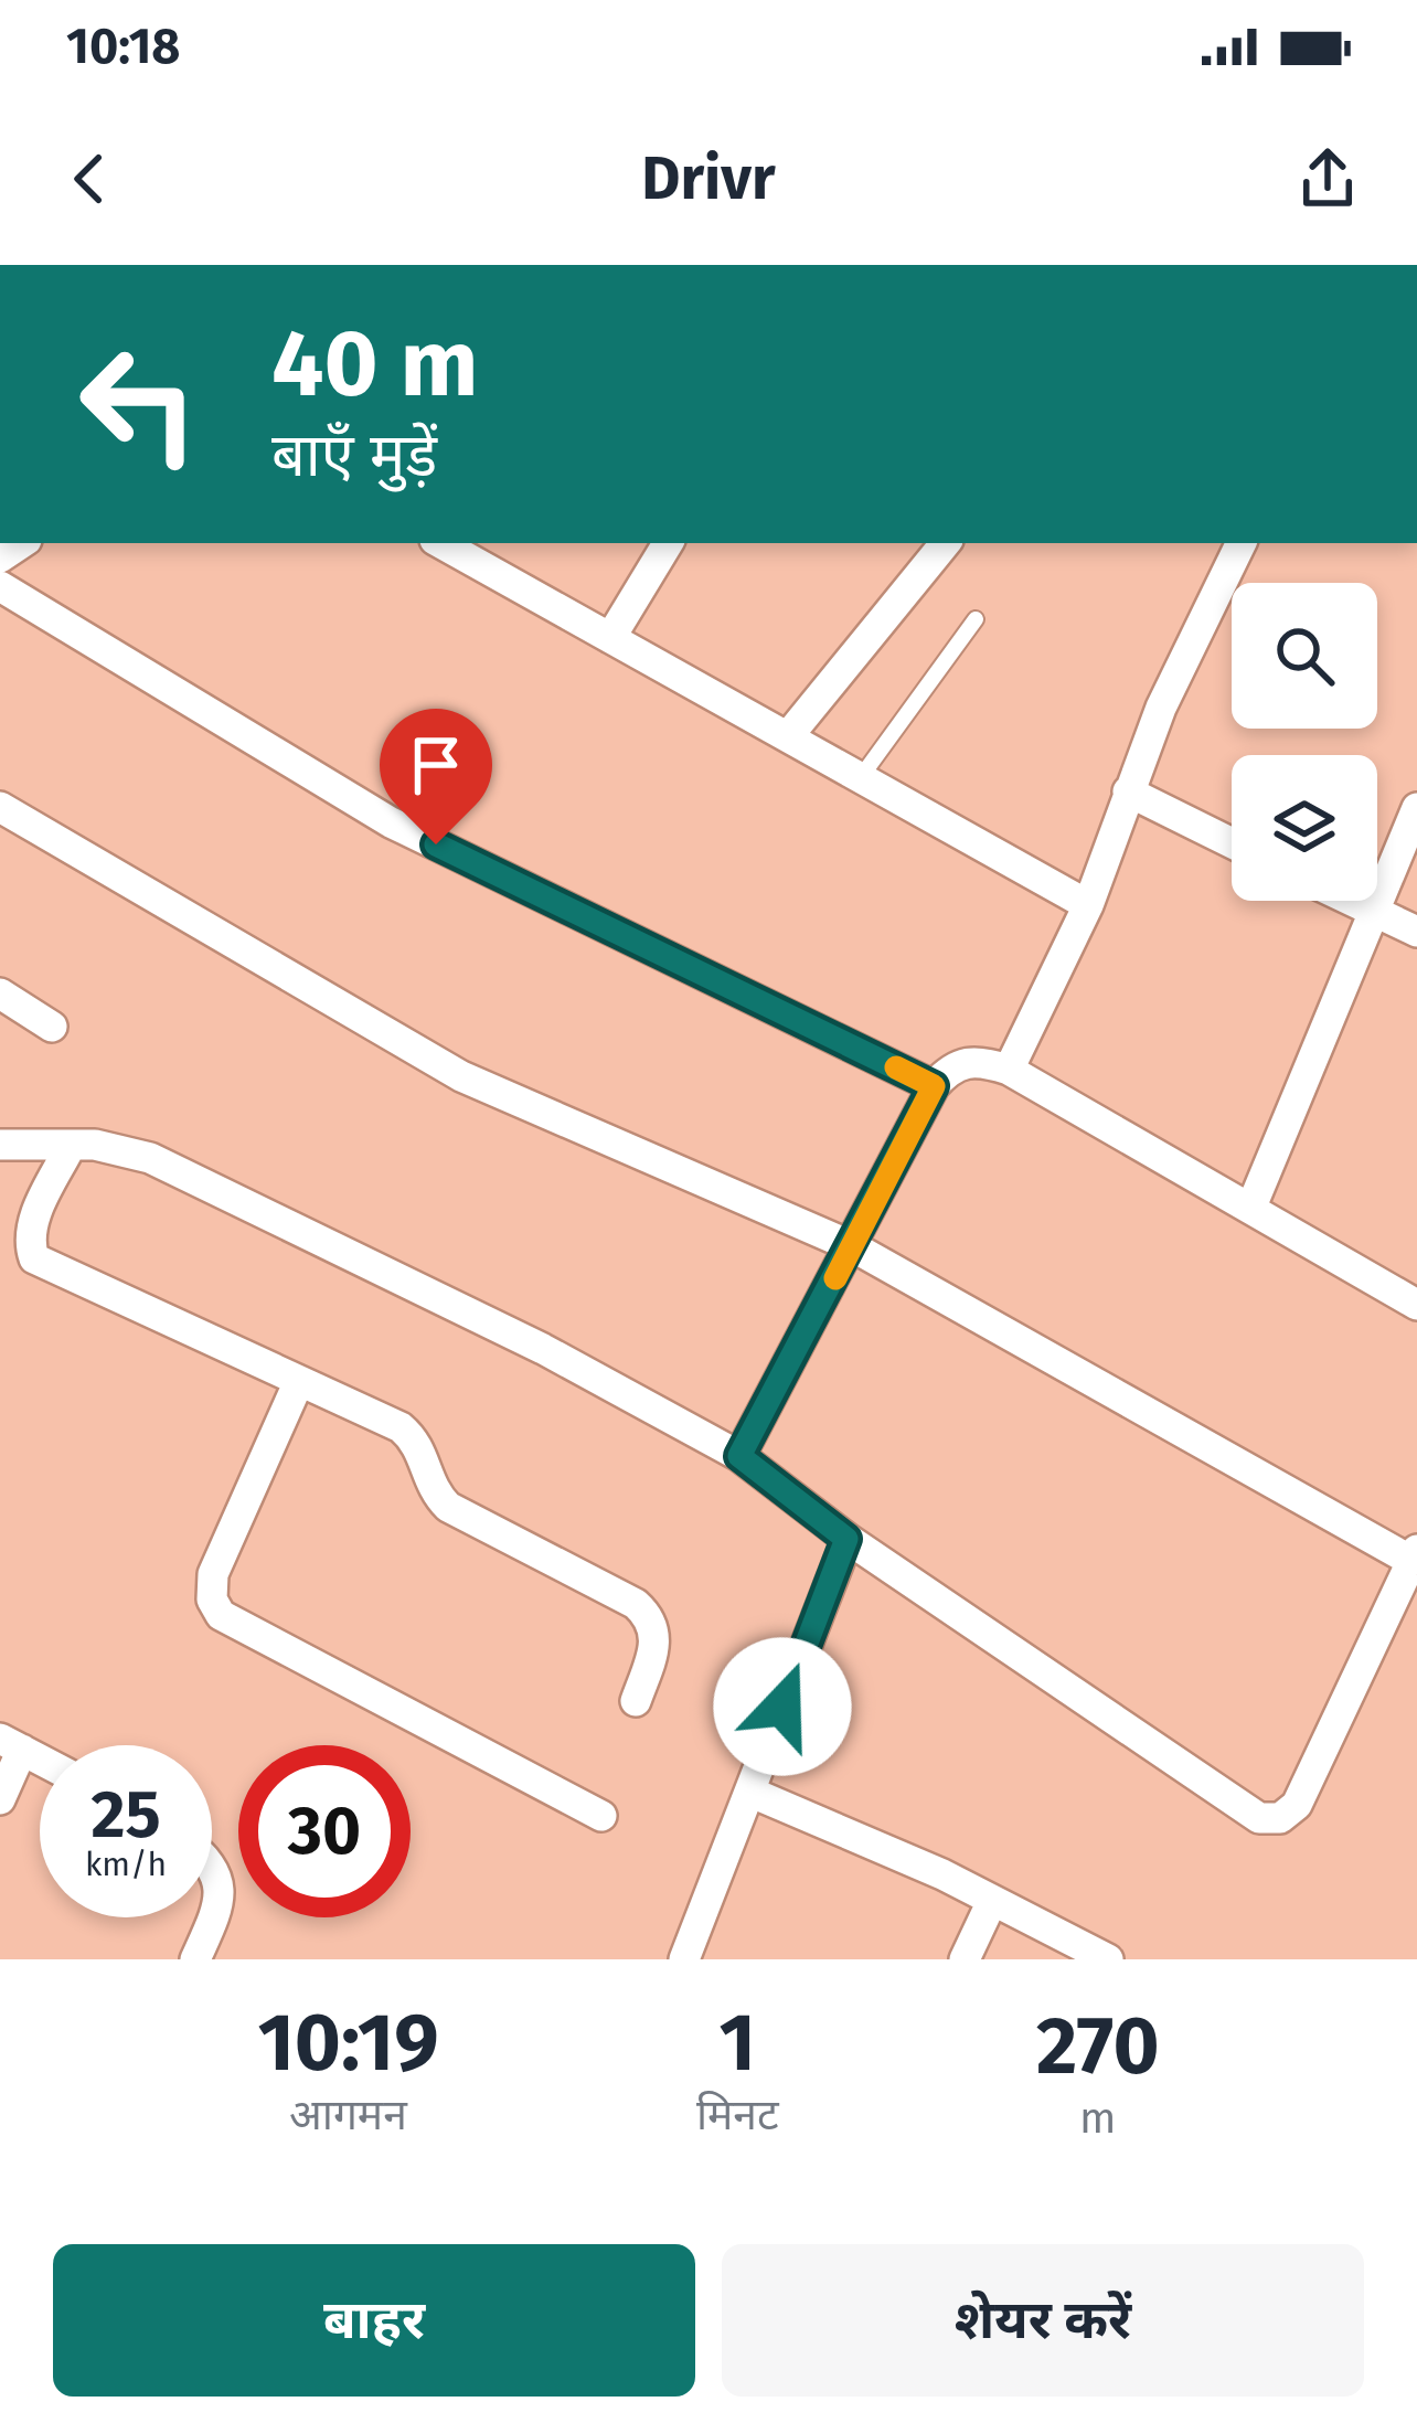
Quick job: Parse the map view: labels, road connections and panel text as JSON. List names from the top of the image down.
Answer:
{
  "page": {
    "status": "10:18",
    "header": "Drivr",
    "turn": ["40 m", "बाएँ मुड़ें"],
    "speed": "25 km/h",
    "limit": "30",
    "eta": [
      "10:19",
      "आगमन",
      "1",
      "मिनट",
      "270",
      "m"
    ],
    "buttons": ["बाहर", "शेयर करें"]
  }
}
